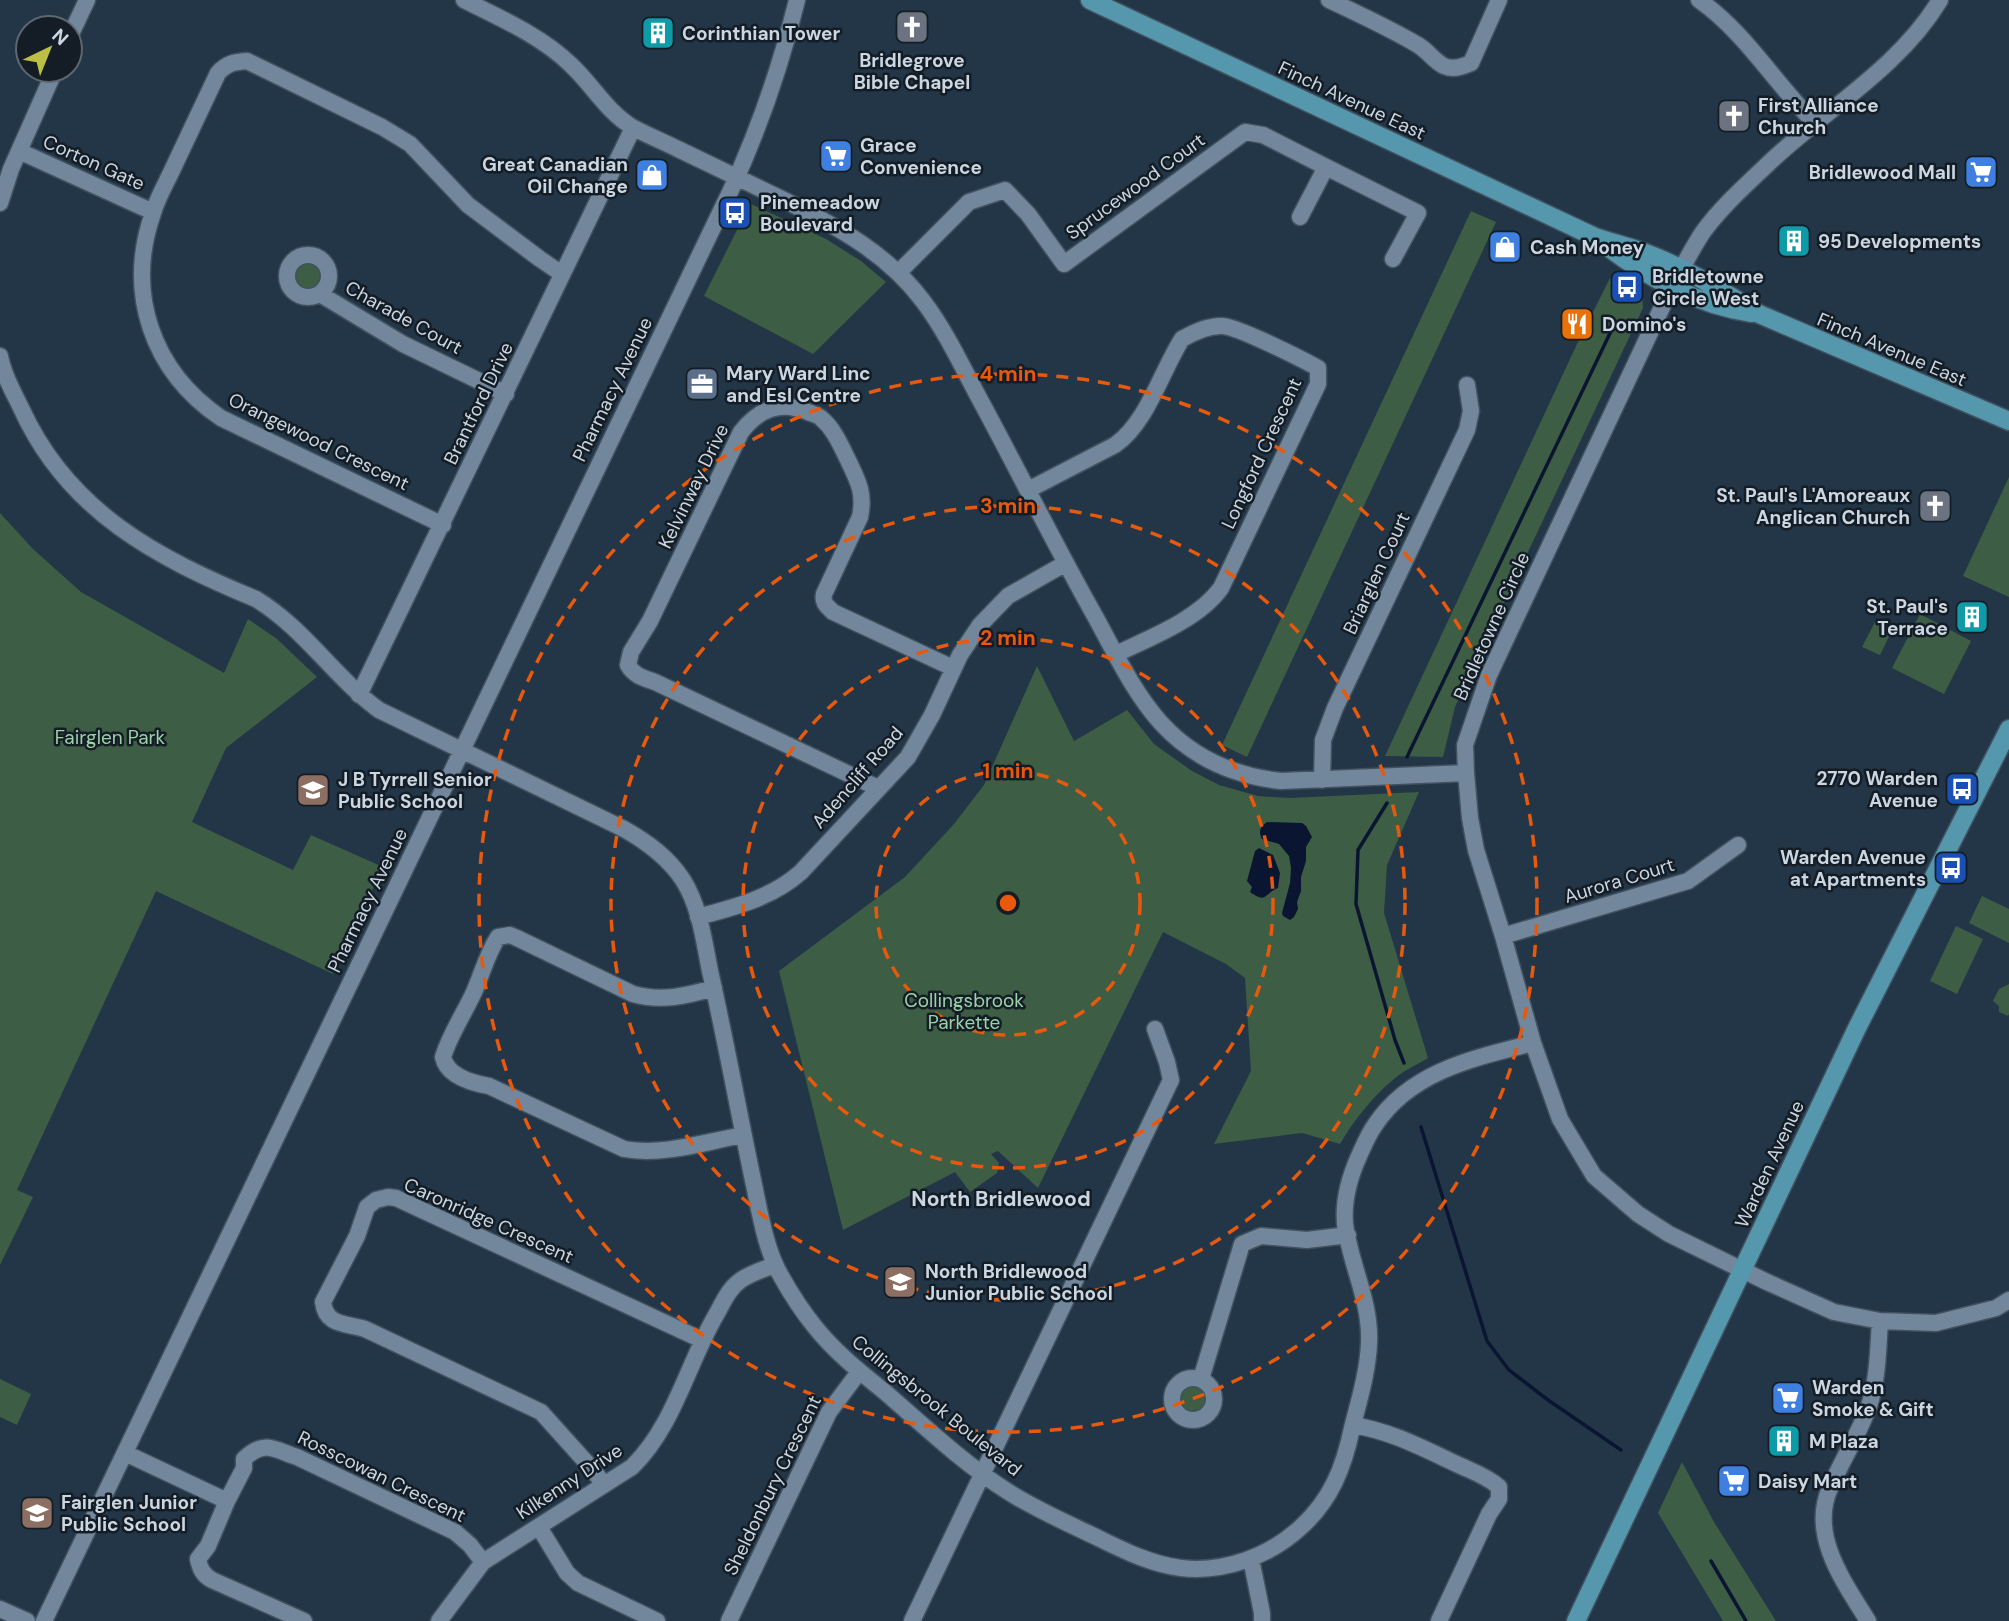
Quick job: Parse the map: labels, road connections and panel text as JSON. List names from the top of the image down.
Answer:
{
  "streets": {
    "main road": ["Finch Avenue East", "Warden Avenue"],
    "street": [
      "Corton Gate",
      "Sprucewood Court",
      "Charade Court",
      "Pharmacy Avenue",
      "Brantford Drive",
      "Orangewood Crescent",
      "Longford Crescent",
      "Kelvinway Drive",
      "Briarglen Court",
      "Bridletowne Circle",
      "Adencliff Road",
      "Aurora Court",
      "Caronridge Crescent",
      "Collingsbrook Boulevard",
      "Rosscowan Crescent",
      "Kilkenny Drive",
      "Sheldonbury Crescent"
    ]
  },
  "crossings": [
    ["Finch Avenue East", "Bridletowne Circle"],
    ["Corton Gate", "Orangewood Crescent"],
    ["Charade Court", "Brantford Drive"],
    ["Pharmacy Avenue", "Collingsbrook Boulevard"],
    ["Brantford Drive", "Orangewood Crescent"],
    ["Brantford Drive", "Collingsbrook Boulevard"],
    ["Kelvinway Drive", "Adencliff Road"],
    ["Bridletowne Circle", "Aurora Court"],
    ["Bridletowne Circle", "Warden Avenue"],
    ["Bridletowne Circle", "Collingsbrook Boulevard"],
    ["Adencliff Road", "Collingsbrook Boulevard"],
    ["Caronridge Crescent", "Kilkenny Drive"],
    ["Collingsbrook Boulevard", "Kilkenny Drive"],
    ["Collingsbrook Boulevard", "Sheldonbury Crescent"],
    ["Rosscowan Crescent", "Kilkenny Drive"]
  ],
  "districts": ["North Bridlewood"],
  "parks": ["Fairglen Park", "Collingsbrook Parkette"],
  "places": {
    "church": ["Bridlegrove Bible Chapel", "First Alliance Church", "St. Paul's L'Amoreaux Anglican Church"],
    "building": [
      "Corinthian Tower",
      "95 Developments",
      "St. Paul's Terrace",
      "M Plaza"
    ],
    "supermarket": [
      "Grace Convenience",
      "Bridlewood Mall",
      "Warden Smoke & Gift",
      "Daisy Mart"
    ],
    "shop": ["Great Canadian Oil Change", "Cash Money"],
    "bus stop": [
      "Pinemeadow Boulevard",
      "Bridletowne Circle West",
      "2770 Warden Avenue",
      "Warden Avenue at Apartments"
    ],
    "restaurant": ["Domino's"],
    "office": ["Mary Ward Linc and Esl Centre"],
    "school or university": ["J B Tyrrell Senior Public School", "North Bridlewood Junior Public School", "Fairglen Junior Public School"]
  },
  "north": "top right",
  "rings": [
    "4 min",
    "3 min",
    "2 min",
    "1 min"
  ]
}
